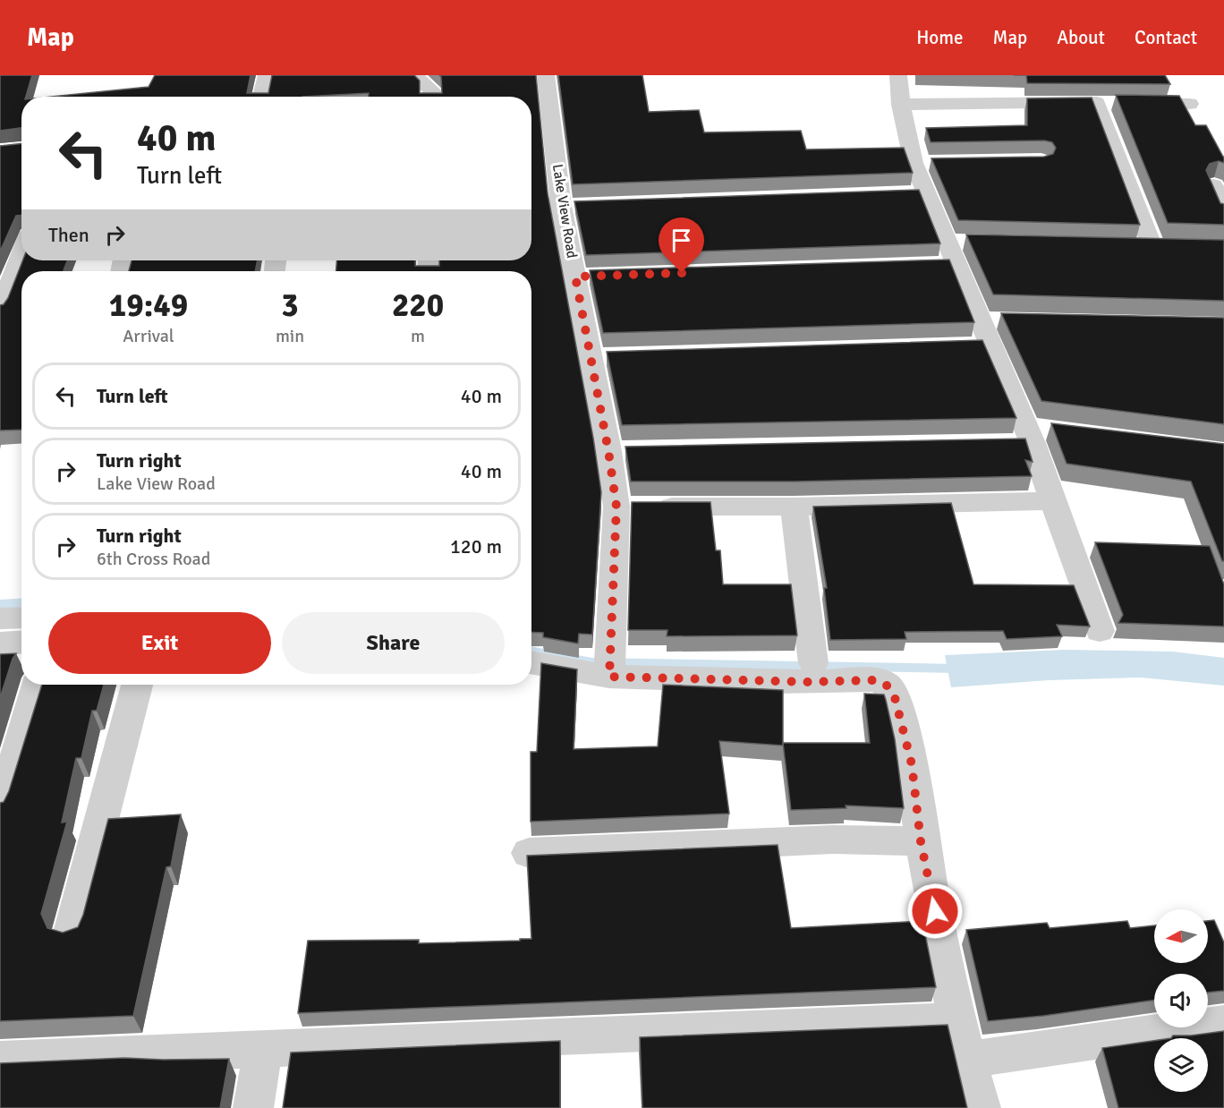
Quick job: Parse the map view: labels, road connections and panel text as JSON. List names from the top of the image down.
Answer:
{
  "streets": {
    "street": ["Lake View Road"]
  },
  "north": "left",
  "page": {
    "header": "Map",
    "nav": [
      "Home",
      "Map",
      "About",
      "Contact"
    ],
    "turn": ["40 m", "Turn left"],
    "then": "Then",
    "eta": [
      "19:49",
      "Arrival",
      "3",
      "min",
      "220",
      "m"
    ],
    "list": [
      {
        "name": "Turn left",
        "value": "40 m"
      },
      {
        "name": "Turn right",
        "note": "Lake View Road",
        "value": "40 m"
      },
      {
        "name": "Turn right",
        "note": "6th Cross Road",
        "value": "120 m"
      }
    ],
    "buttons": ["Exit", "Share"]
  }
}
